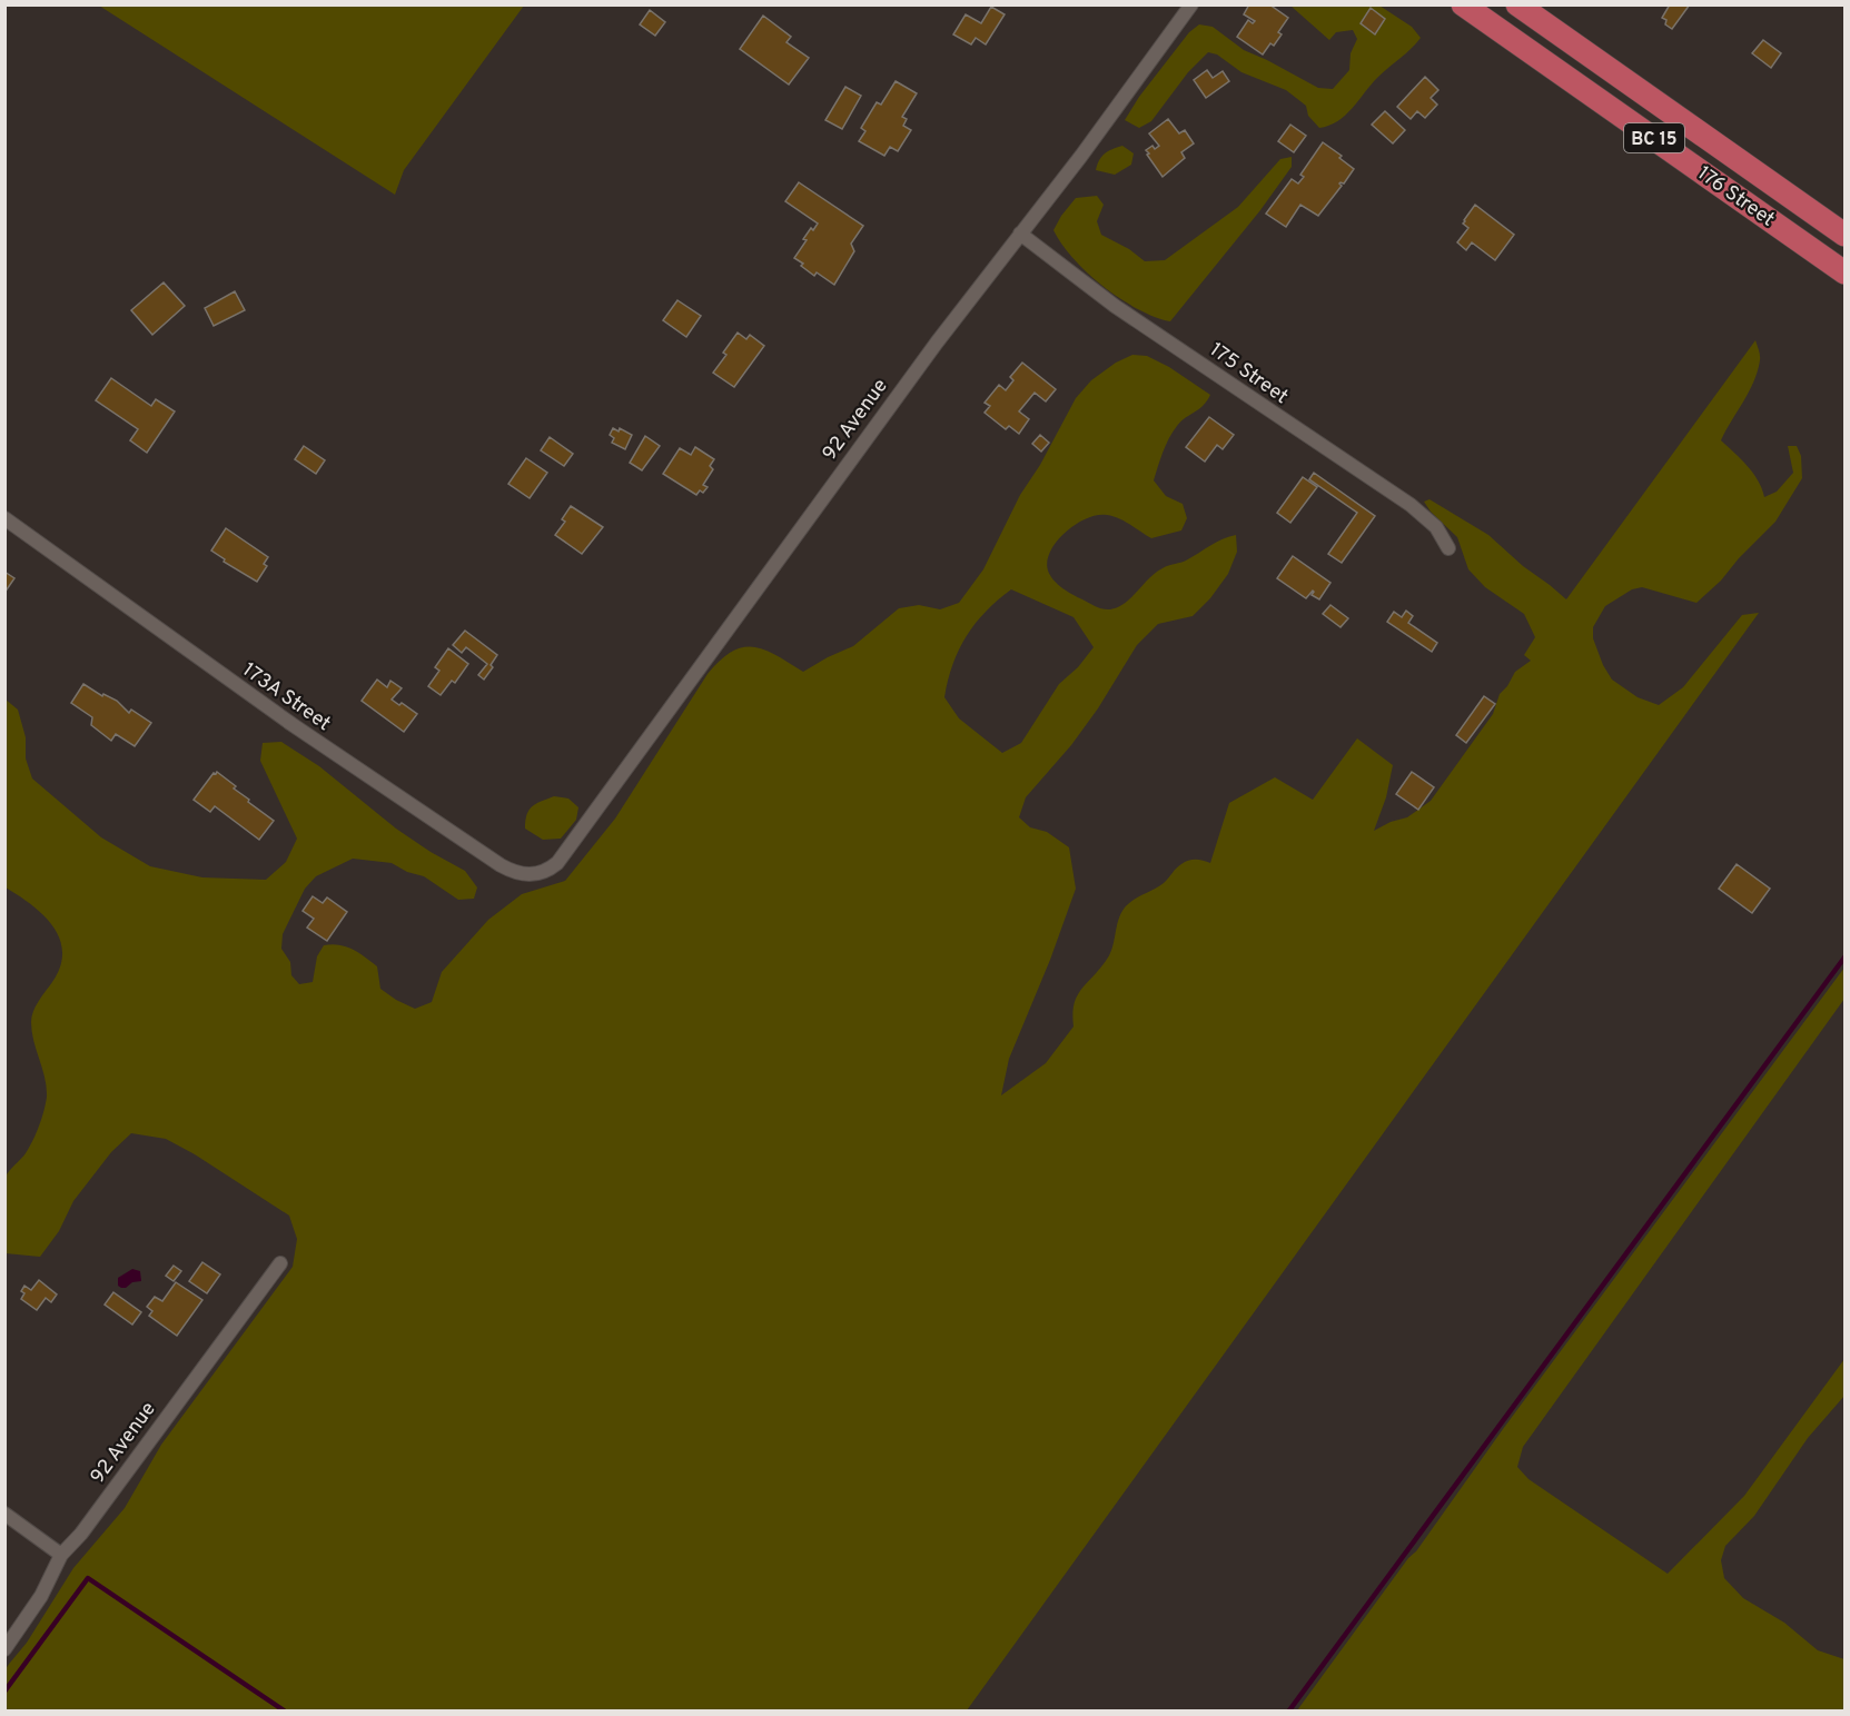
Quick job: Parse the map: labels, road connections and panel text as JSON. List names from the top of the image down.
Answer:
{
  "streets": {
    "highway": ["BC 15", "176 Street"],
    "street": ["175 Street", "92 Avenue", "173A Street"]
  },
  "crossings": [
    ["175 Street", "92 Avenue"],
    ["92 Avenue", "173A Street"]
  ]
}
